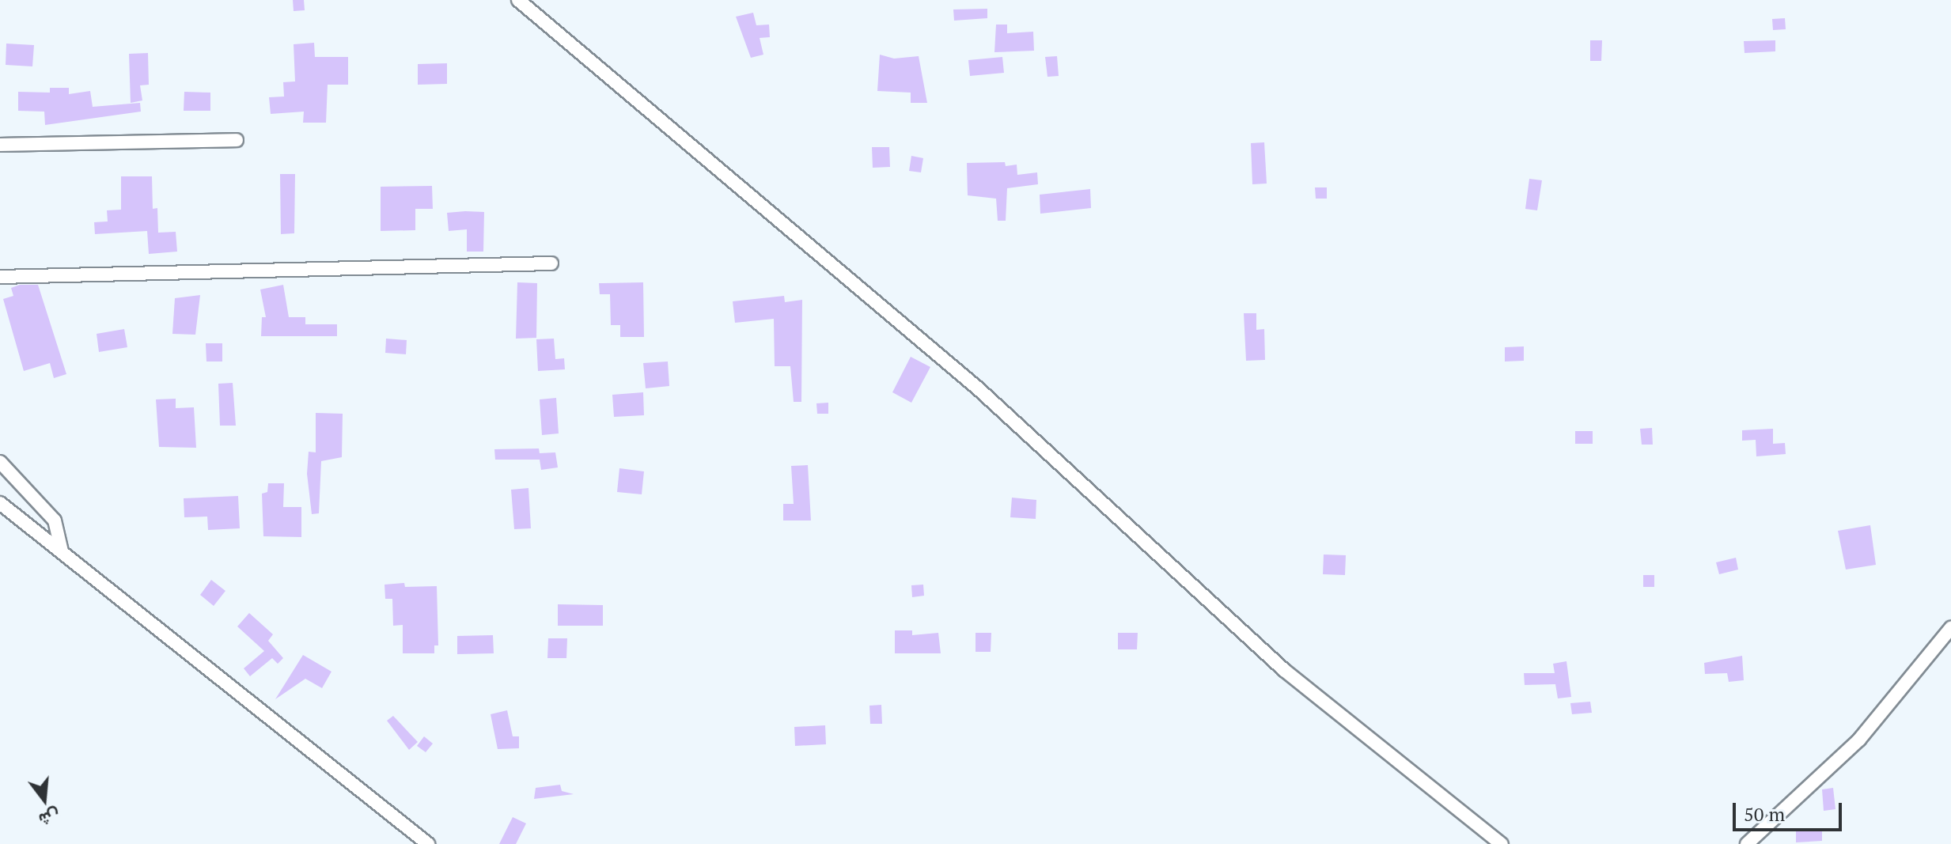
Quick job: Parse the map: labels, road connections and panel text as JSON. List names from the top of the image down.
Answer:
{
  "scale_bar": "50 m",
  "north": "bottom"
}
